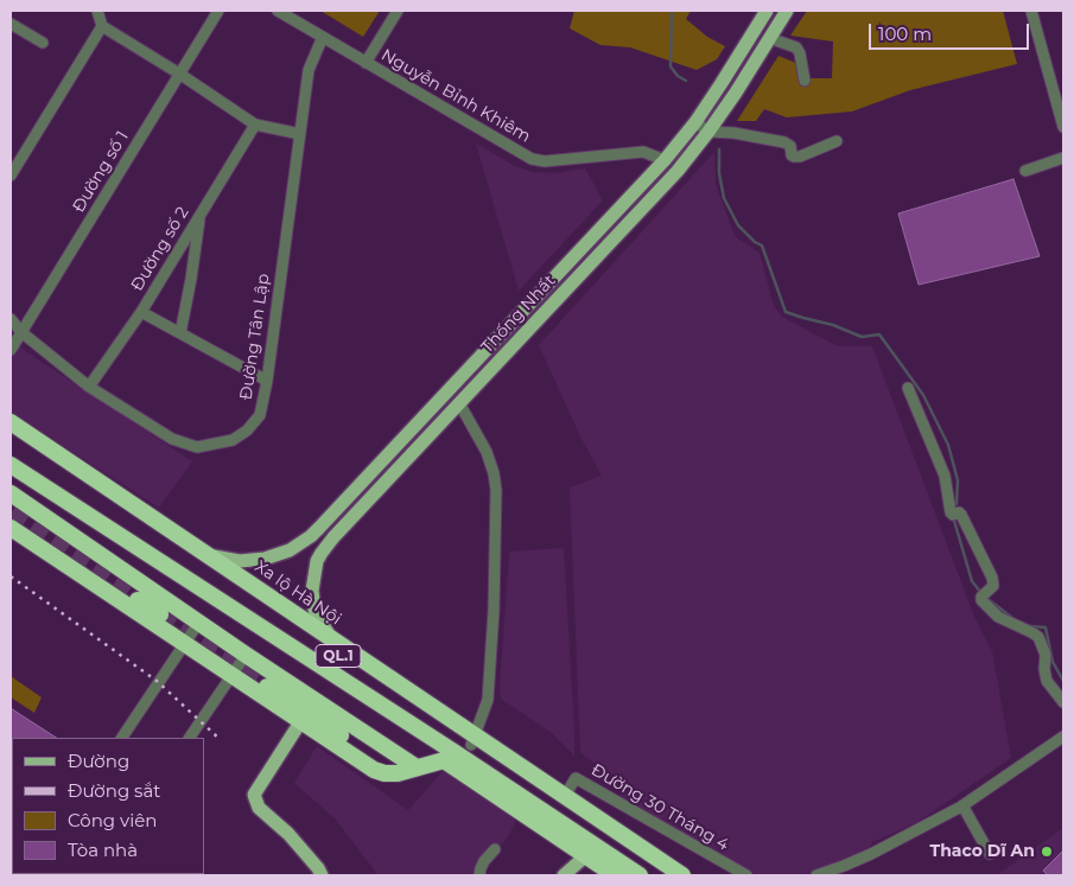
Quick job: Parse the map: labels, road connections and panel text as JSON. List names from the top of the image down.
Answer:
{
  "streets": {
    "highway": ["Xa lộ Hà Nội", "QL.1"],
    "main road": ["Thống Nhất"],
    "street": [
      "Nguyễn Bỉnh Khiêm",
      "Đường số 1",
      "Đường số 2",
      "Đường Tân Lập",
      "Đường 30 Tháng 4"
    ]
  },
  "crossings": [
    ["Nguyễn Bỉnh Khiêm", "Thống Nhất"],
    ["Nguyễn Bỉnh Khiêm", "Đường Tân Lập"],
    ["Đường số 1", "Đường Tân Lập"],
    ["Đường số 2", "Đường Tân Lập"],
    ["Thống Nhất", "Xa lộ Hà Nội"],
    ["Xa lộ Hà Nội", "Đường 30 Tháng 4"]
  ],
  "places": ["Thaco Dĩ An"],
  "legend": [
    "Đường",
    "Đường sắt",
    "Công viên",
    "Tòa nhà"
  ],
  "scale_bar": "100 m"
}
